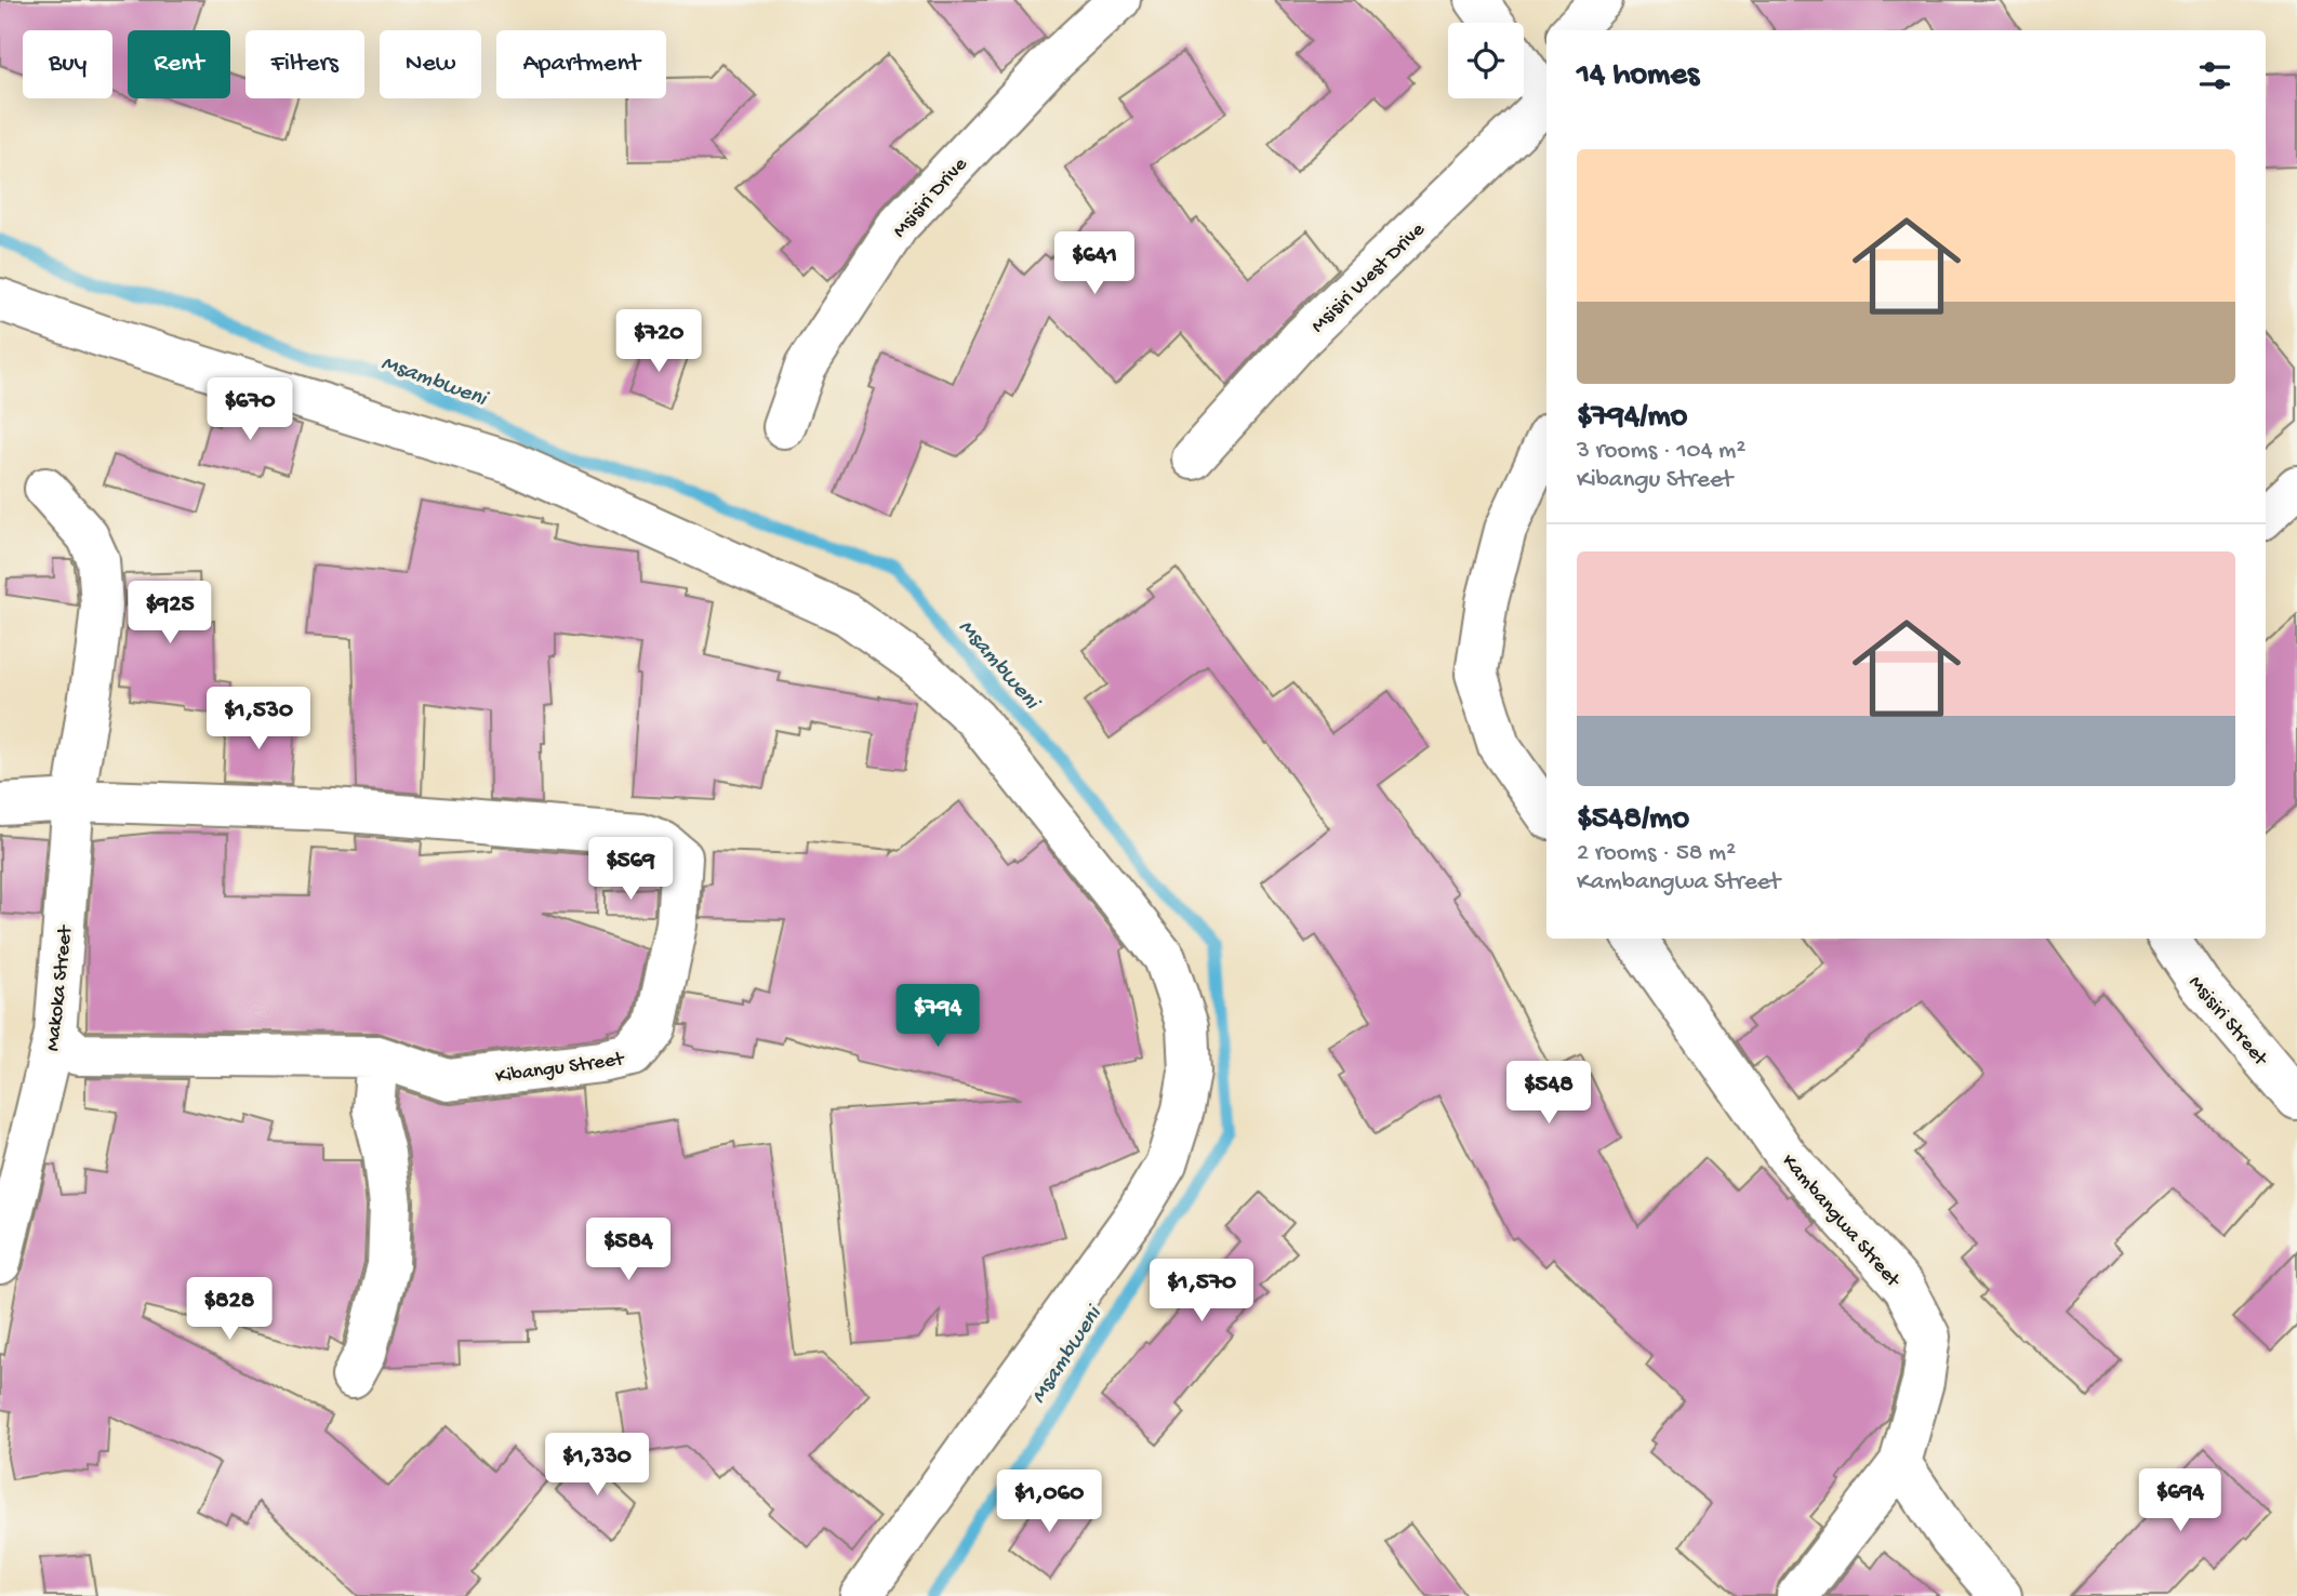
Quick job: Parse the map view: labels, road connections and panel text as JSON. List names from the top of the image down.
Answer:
{
  "streets": {
    "street": [
      "Msisiri Drive",
      "Msisiri West Drive",
      "Makoka Street",
      "Msisiri Street",
      "Kibangu Street",
      "Kambangwa Street"
    ]
  },
  "crossings": [
    ["Makoka Street", "Kibangu Street"]
  ],
  "water": ["Msambweni"],
  "page": {
    "chip": [
      "Buy",
      "Rent",
      "Filters",
      "New",
      "Apartment"
    ],
    "heading": "14 homes",
    "list": [
      {
        "name": "$794/mo",
        "note": "3 rooms · 104 m² · Kibangu Street"
      },
      {
        "name": "$548/mo",
        "note": "2 rooms · 58 m² · Kambangwa Street"
      }
    ],
    "price": [
      "$641",
      "$720",
      "$670",
      "$925",
      "$1,530",
      "$569",
      "$794",
      "$548",
      "$584",
      "$1,570",
      "$828",
      "$1,330",
      "$694",
      "$1,060"
    ]
  }
}
